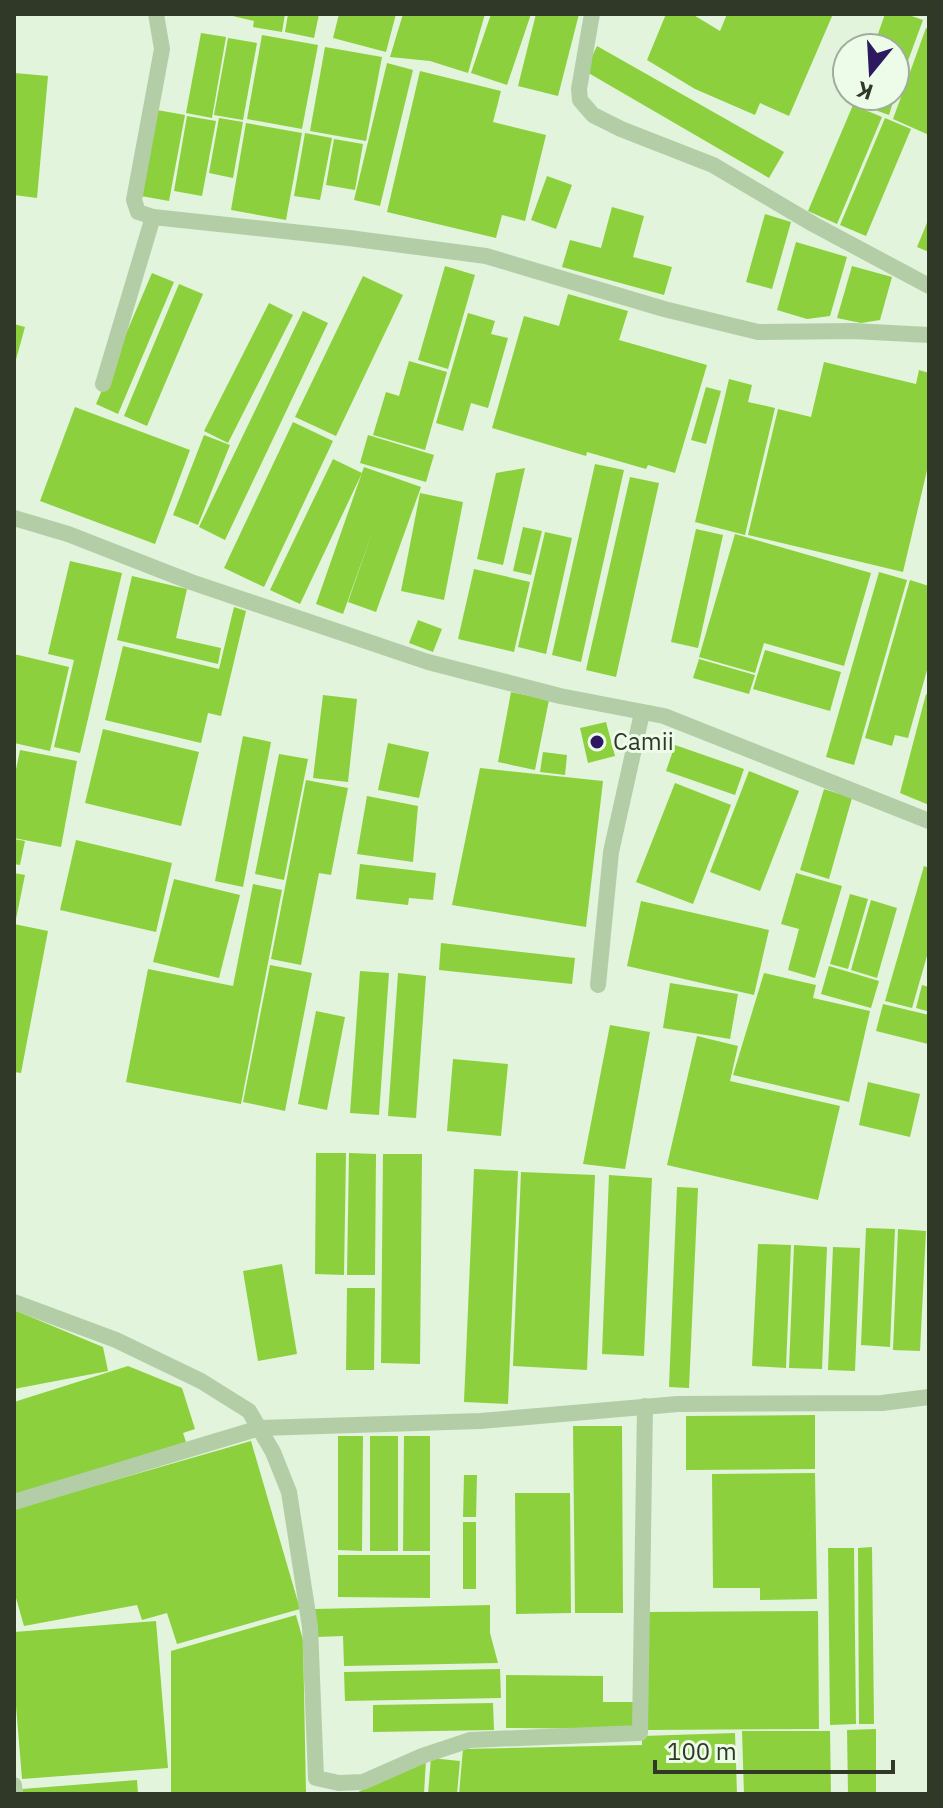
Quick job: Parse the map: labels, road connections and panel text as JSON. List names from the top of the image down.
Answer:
{
  "places": ["Camii"],
  "scale_bar": "100 m",
  "north": "bottom"
}
